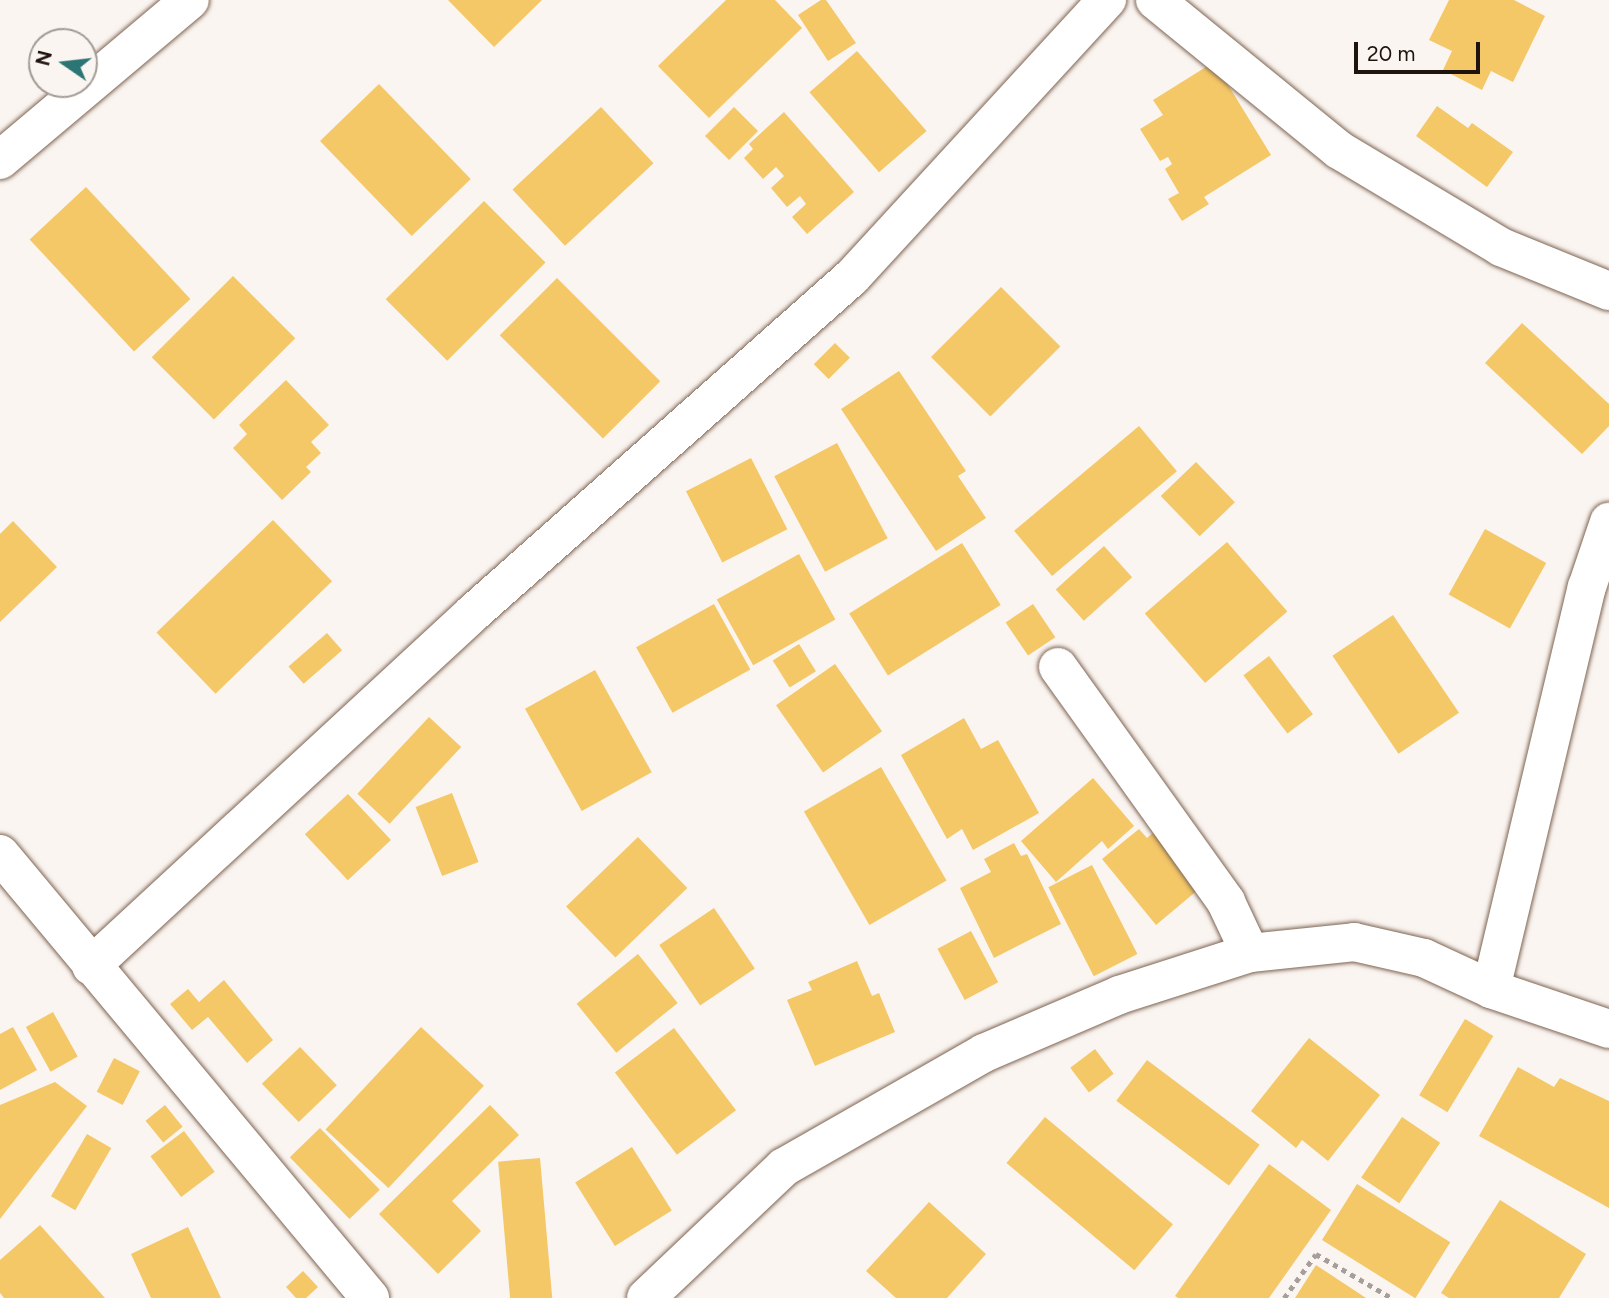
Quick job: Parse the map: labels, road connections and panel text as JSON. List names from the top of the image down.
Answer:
{
  "scale_bar": "20 m",
  "north": "left"
}
